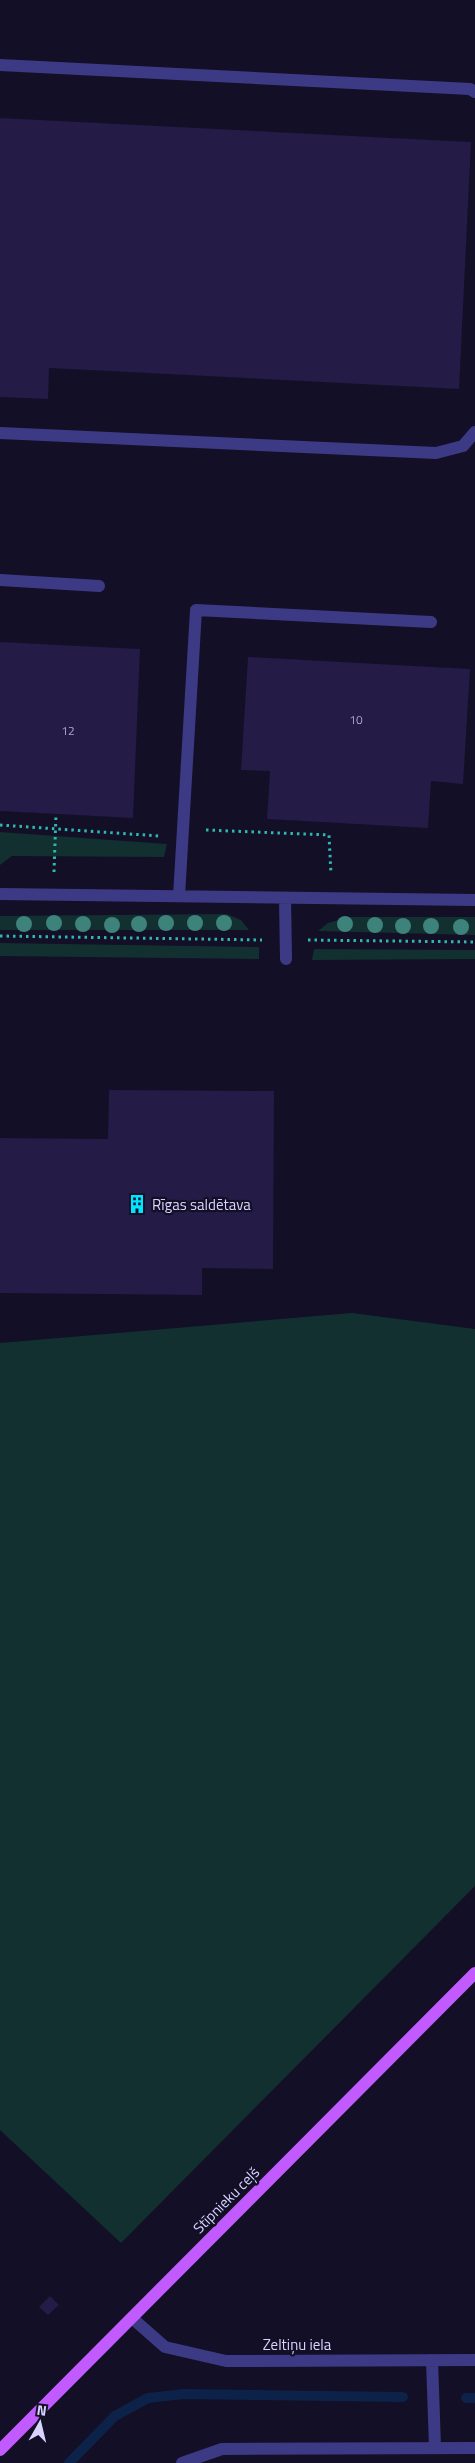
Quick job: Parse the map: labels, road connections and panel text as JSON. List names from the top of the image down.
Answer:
{
  "streets": {
    "main road": ["Stīpnieku ceļš"],
    "street": ["Zeltiņu iela"]
  },
  "crossings": [
    ["Stīpnieku ceļš", "Zeltiņu iela"]
  ],
  "places": {
    "building": ["Rīgas saldētava"]
  },
  "house_numbers": ["10", "12"],
  "north": "top"
}
